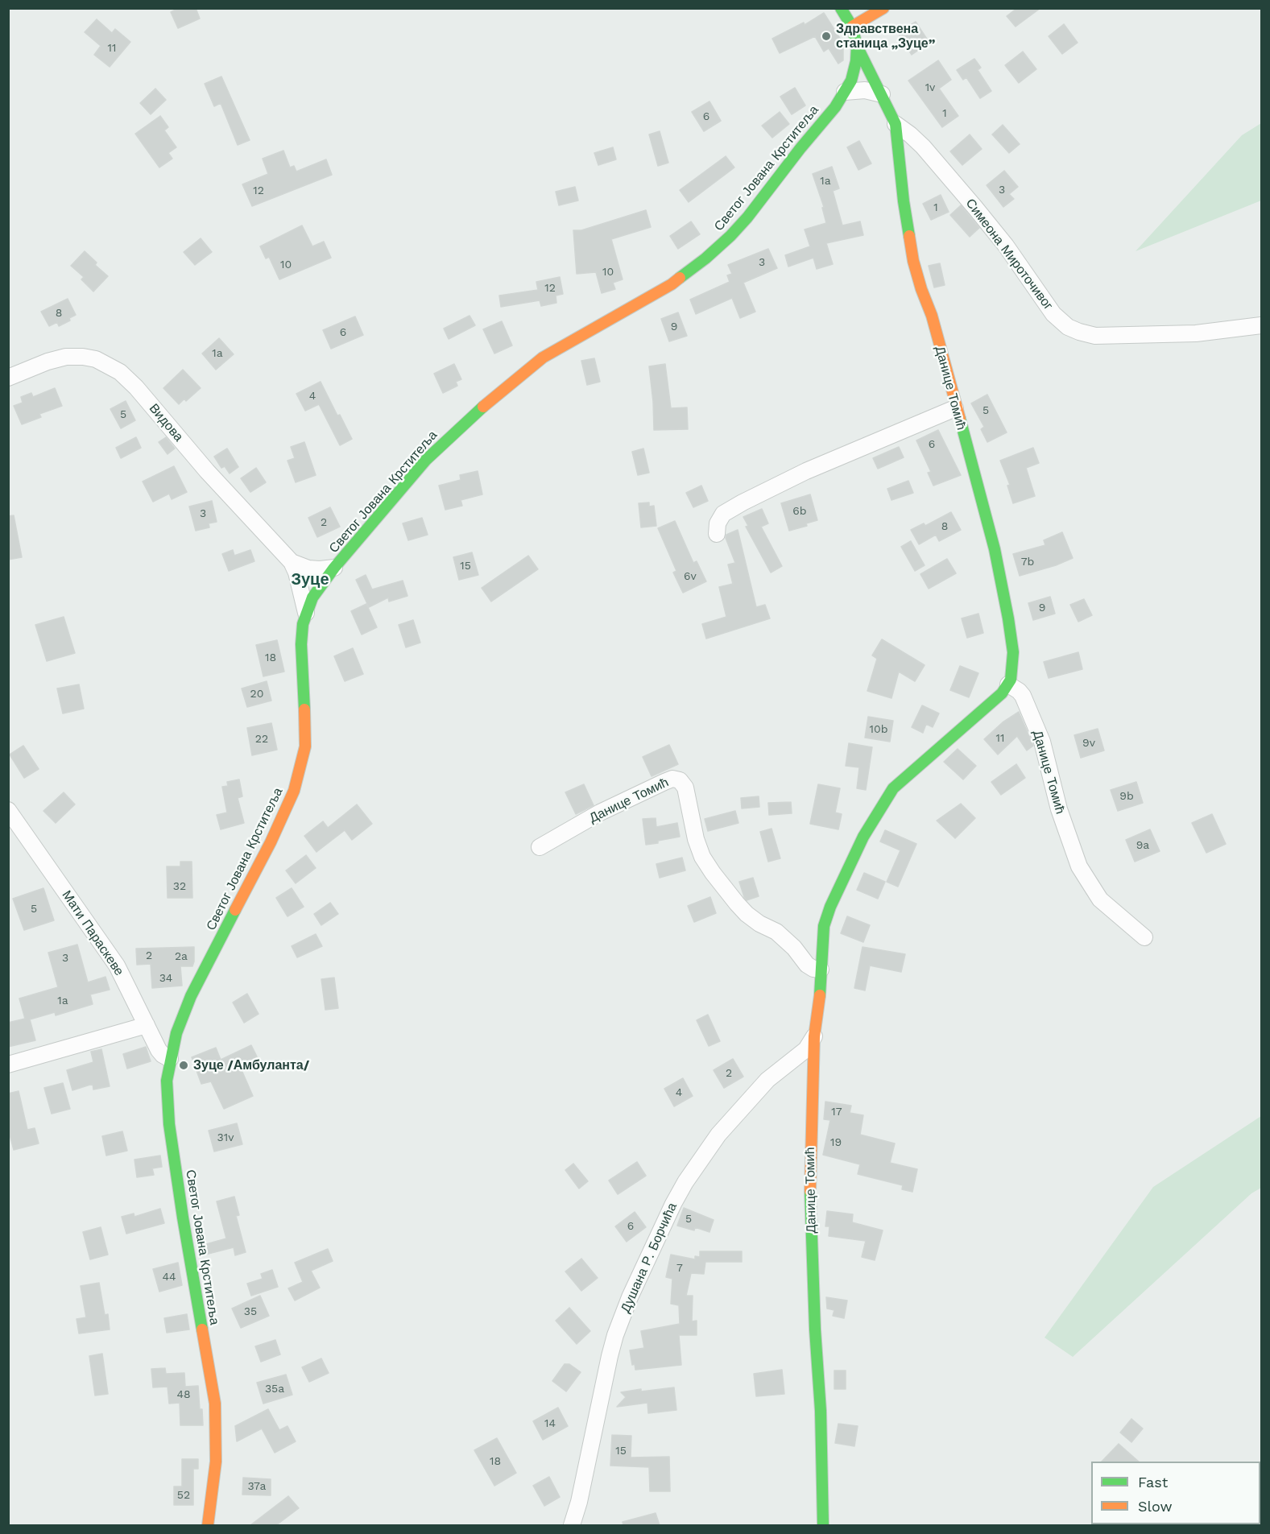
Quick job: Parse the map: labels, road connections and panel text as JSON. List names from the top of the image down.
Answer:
{
  "streets": {
    "street": [
      "Светог Јована Крститеља",
      "Симеона Мироточивог",
      "Данице Томић",
      "Видова",
      "Мати Параскеве",
      "Душана Р. Борчића"
    ]
  },
  "crossings": [
    ["Светог Јована Крститеља", "Данице Томић"],
    ["Светог Јована Крститеља", "Видова"],
    ["Светог Јована Крститеља", "Мати Параскеве"],
    ["Симеона Мироточивог", "Данице Томић"],
    ["Данице Томић", "Душана Р. Борчића"]
  ],
  "districts": ["Зуце"],
  "places": ["Здравствена станица „Зуце”", "Зуце /Амбуланта/"],
  "house_numbers": [
    "11",
    "1v",
    "1",
    "6",
    "1a",
    "3",
    "12",
    "1",
    "3",
    "10",
    "10",
    "12",
    "8",
    "9",
    "6",
    "1a",
    "4",
    "5",
    "5",
    "6",
    "6b",
    "3",
    "2",
    "8",
    "7b",
    "15",
    "6v",
    "9",
    "18",
    "20",
    "10b",
    "11",
    "22",
    "9v",
    "9b",
    "9a",
    "32",
    "5",
    "2",
    "2a",
    "3",
    "34",
    "1a",
    "2",
    "4",
    "17",
    "31v",
    "19",
    "5",
    "6",
    "7",
    "44",
    "35",
    "35a",
    "48",
    "14",
    "15",
    "18",
    "37a",
    "52"
  ],
  "legend": ["Fast", "Slow"]
}
